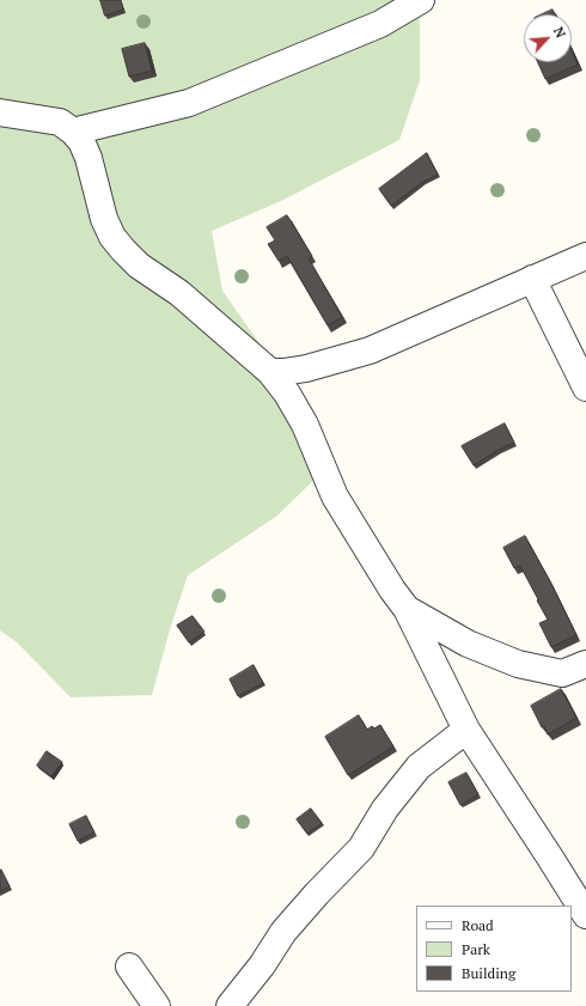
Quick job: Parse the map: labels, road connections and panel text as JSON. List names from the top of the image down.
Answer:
{
  "legend": ["Road", "Park", "Building"],
  "north": "top right"
}
